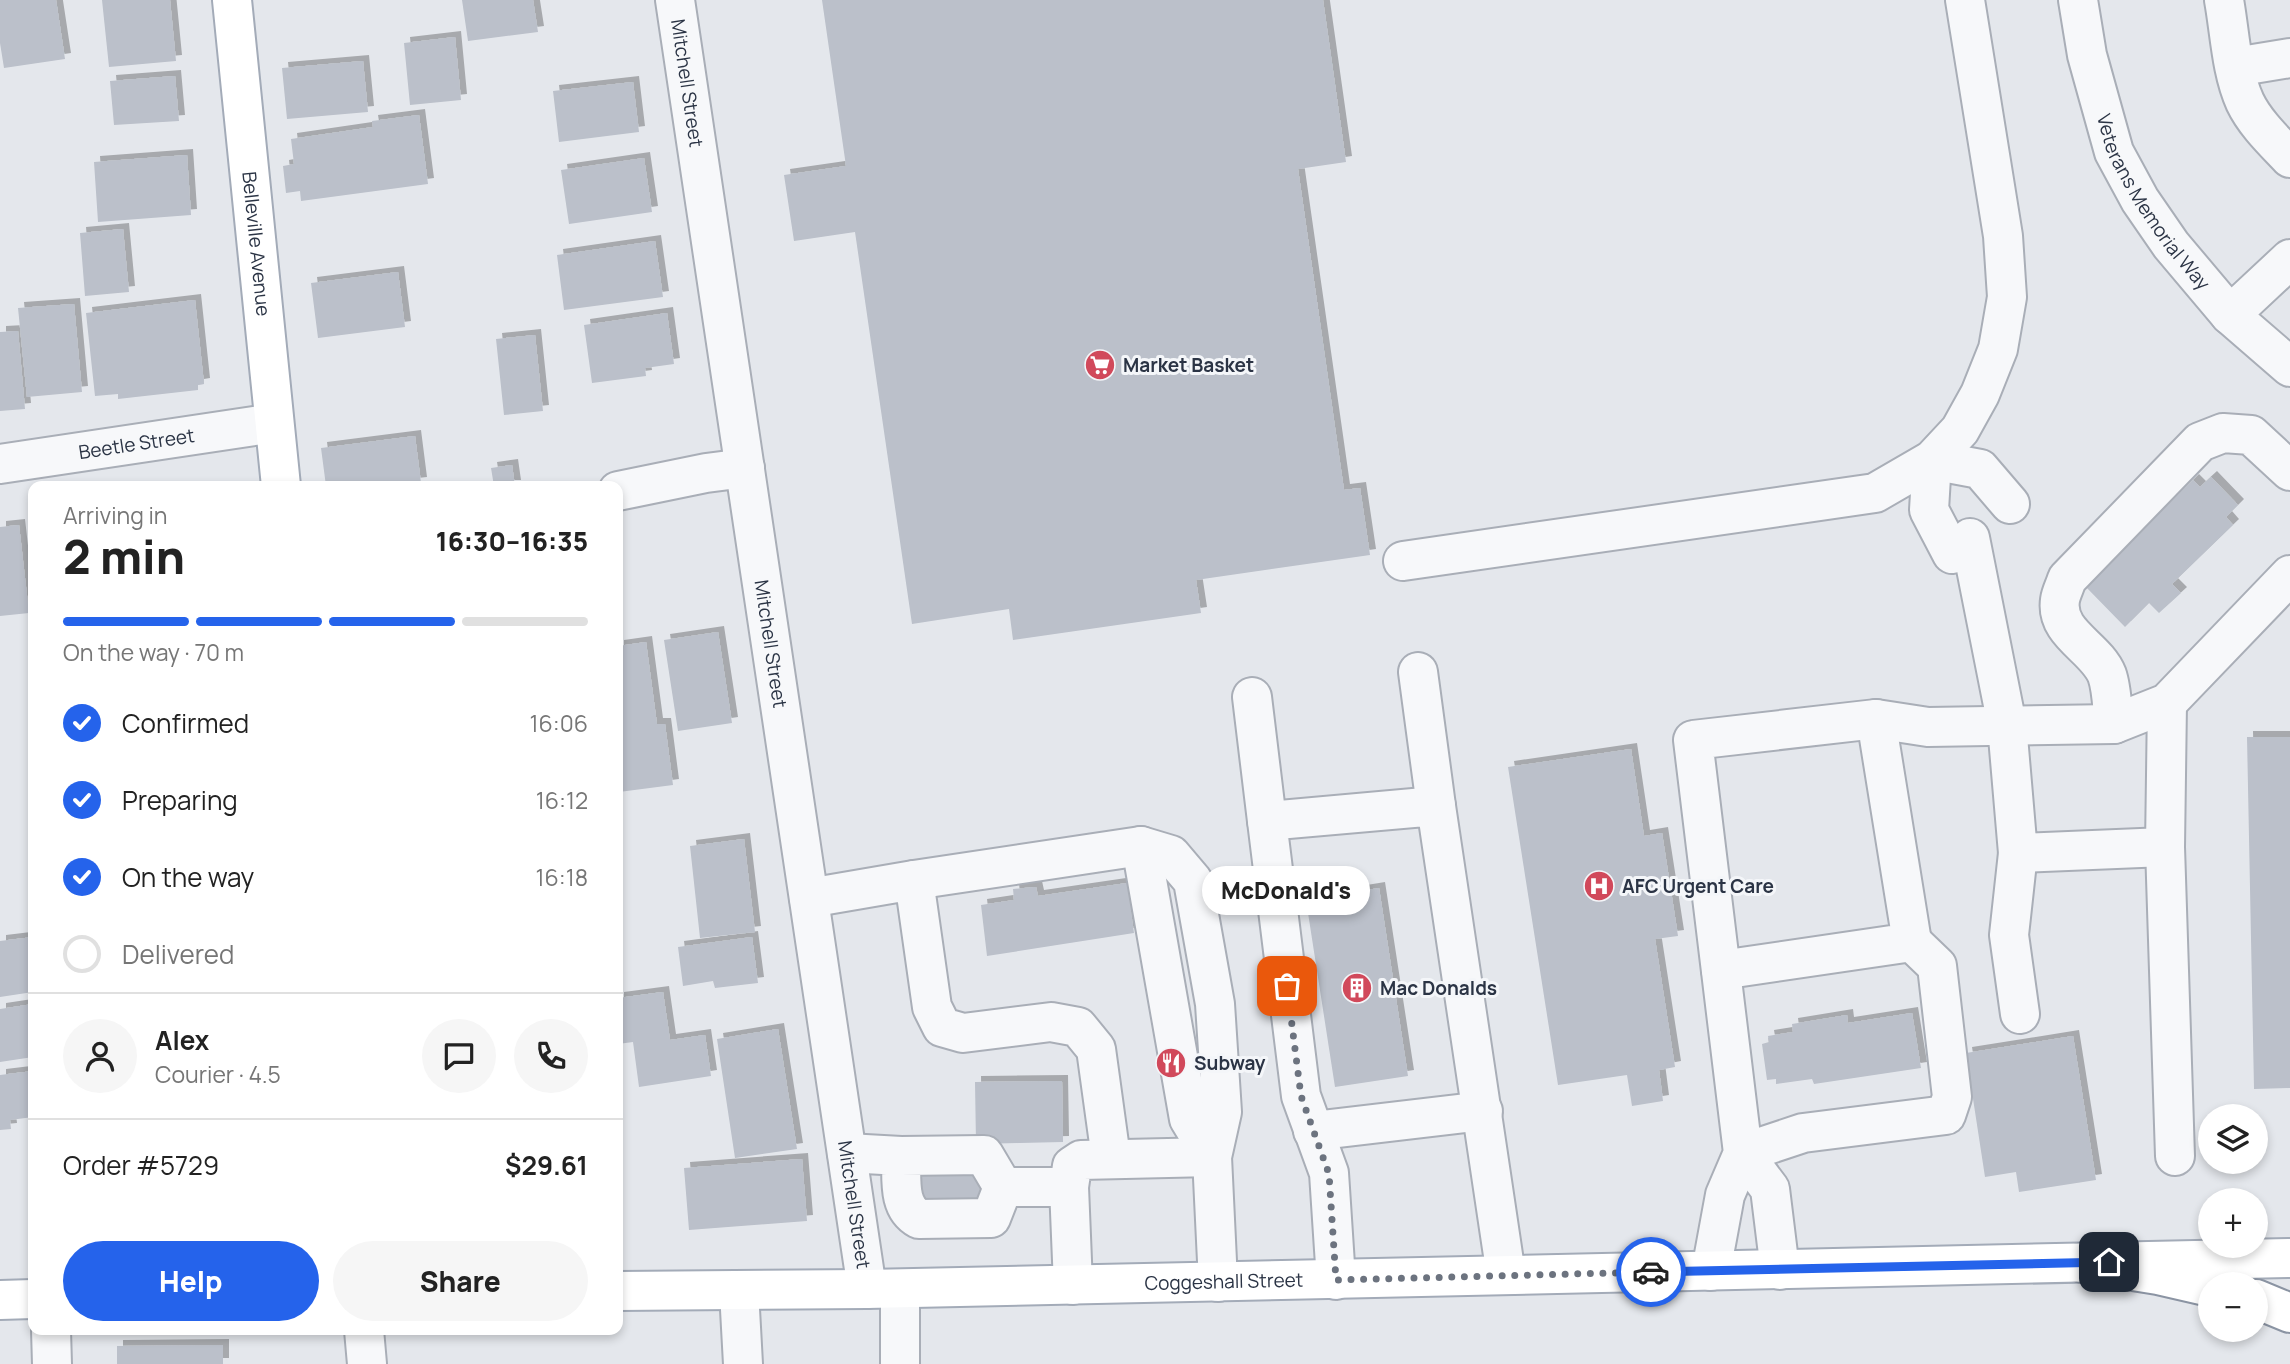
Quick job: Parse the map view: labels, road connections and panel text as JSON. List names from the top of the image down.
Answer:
{
  "streets": {
    "main road": ["Belleville Avenue", "Coggeshall Street"],
    "street": ["Mitchell Street", "Veterans Memorial Way", "Beetle Street"]
  },
  "crossings": [
    ["Mitchell Street", "Coggeshall Street"],
    ["Belleville Avenue", "Beetle Street"]
  ],
  "places": {
    "supermarket": ["Market Basket"],
    "hospital": ["AFC Urgent Care"],
    "other": ["McDonald's"],
    "building": ["Mac Donalds"],
    "restaurant": ["Subway"]
  },
  "page": {
    "heading": ["2 min", "Arriving in", "16:30–16:35"],
    "panel": [
      "Alex",
      "Courier · 4.5",
      "Order #5729",
      "$29.61"
    ],
    "bar": "On the way · 70 m",
    "list": [
      ["Confirmed", "16:06"],
      ["Preparing", "16:12"],
      ["On the way", "16:18"],
      "Delivered"
    ],
    "bubble": "McDonald's",
    "map_buttons": ["+", "−"],
    "buttons": ["Help", "Share"]
  }
}
